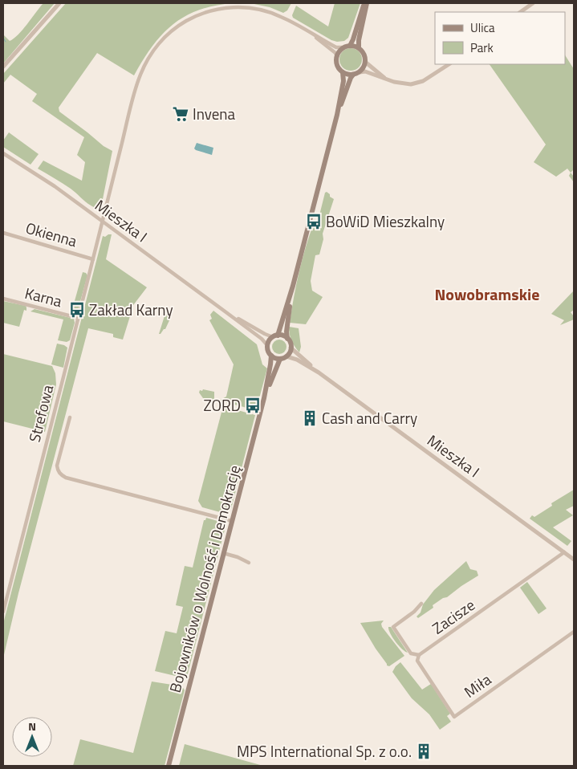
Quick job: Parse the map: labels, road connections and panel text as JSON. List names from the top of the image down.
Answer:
{
  "streets": {
    "main road": ["Bojowników o Wolność i Demokrację"],
    "street": [
      "Mieszka I",
      "Okienna",
      "Karna",
      "Strefowa",
      "Zacisze",
      "Miła"
    ]
  },
  "crossings": [
    ["Mieszka I", "Strefowa"],
    ["Mieszka I", "Bojowników o Wolność i Demokrację"],
    ["Mieszka I", "Zacisze"],
    ["Okienna", "Strefowa"],
    ["Karna", "Strefowa"],
    ["Zacisze", "Miła"]
  ],
  "districts": ["Nowobramskie"],
  "places": {
    "supermarket": ["Invena"],
    "bus stop": ["BoWiD Mieszkalny", "Zakład Karny", "ZORD"],
    "building": ["Cash and Carry", "MPS International Sp. z o.o."]
  },
  "legend": ["Ulica", "Park"],
  "north": "top"
}
